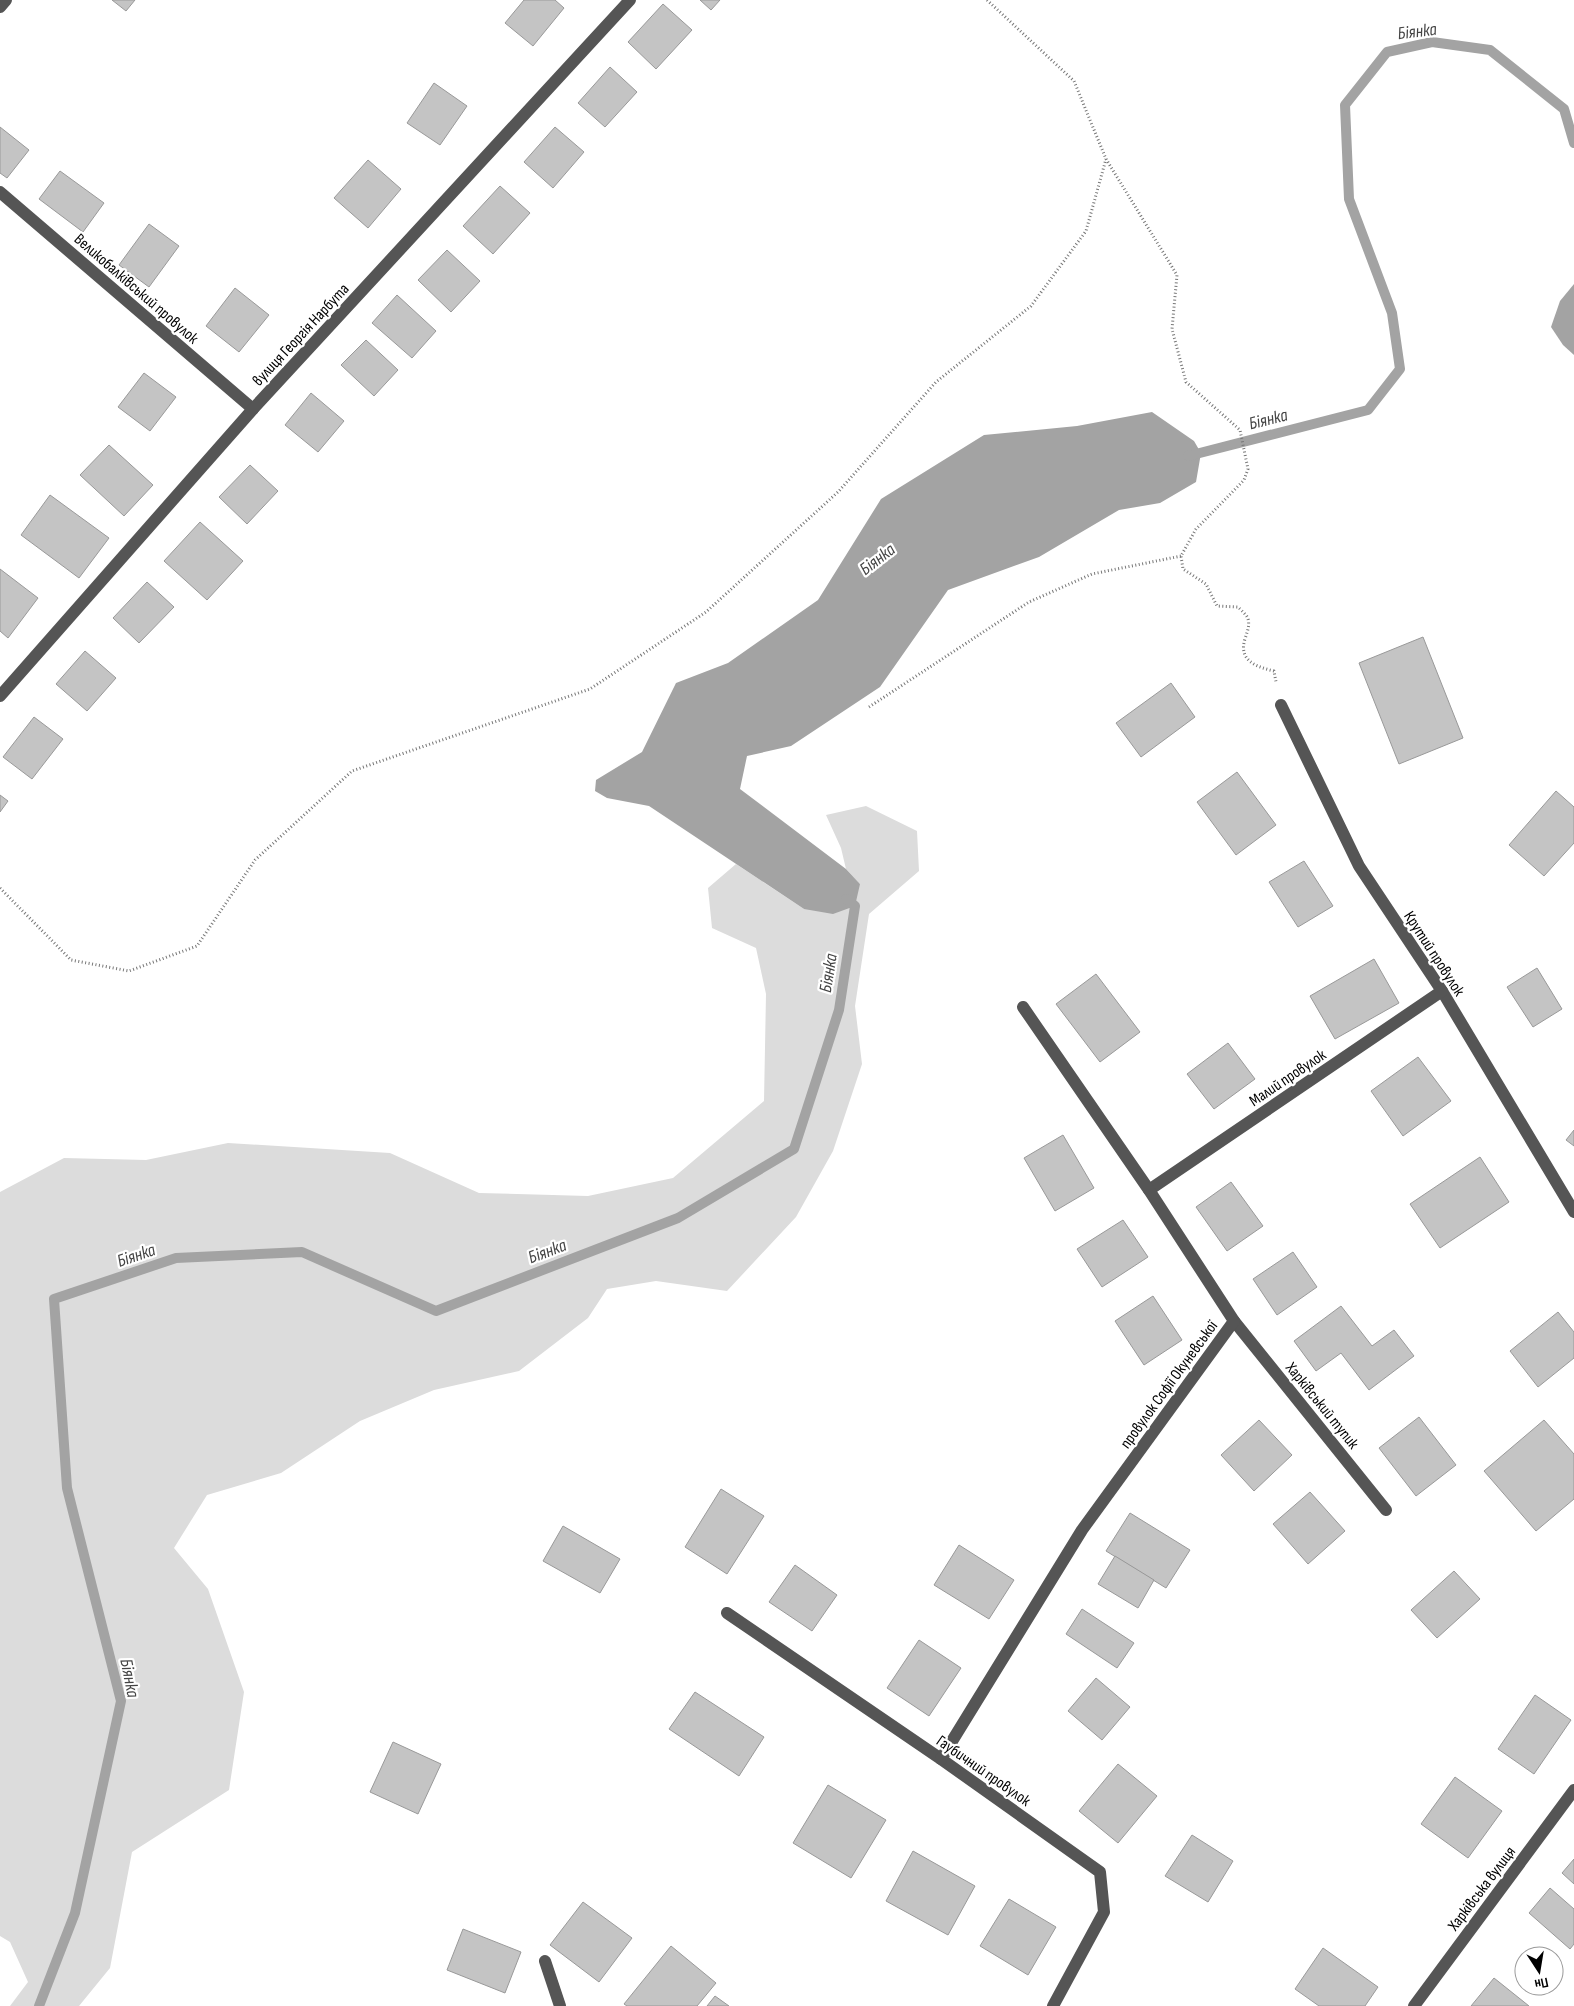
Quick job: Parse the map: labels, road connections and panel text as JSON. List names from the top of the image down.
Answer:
{
  "streets": {
    "street": [
      "Великобалківський провулок",
      "вулиця Георгія Нарбута",
      "Крутий провулок",
      "Малий провулок",
      "провулок Софії Окуневської",
      "Харківський тупик",
      "Гаубичний провулок",
      "Харківська вулиця"
    ]
  },
  "crossings": [
    ["Великобалківський провулок", "вулиця Георгія Нарбута"],
    ["Крутий провулок", "Малий провулок"],
    ["Малий провулок", "провулок Софії Окуневської"],
    ["провулок Софії Окуневської", "Харківський тупик"],
    ["провулок Софії Окуневської", "Гаубичний провулок"]
  ],
  "water": ["Біянка"],
  "north": "bottom"
}
